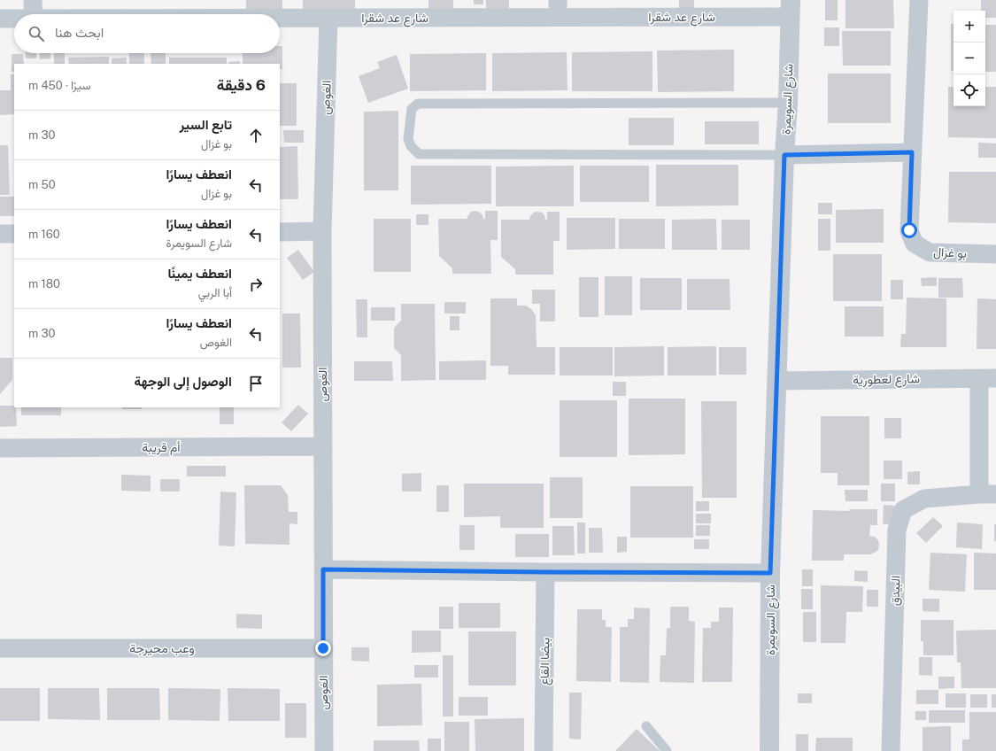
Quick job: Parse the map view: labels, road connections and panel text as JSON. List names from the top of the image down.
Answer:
{
  "streets": {
    "street": [
      "شارع عد شقرا",
      "الغوص",
      "شارع السويمرة",
      "بو غزال",
      "شارع لعطورية",
      "أم قريبة",
      "البيدق",
      "وعب محيرجة",
      "بيضا القاع"
    ]
  },
  "crossings": [
    ["شارع عد شقرا", "الغوص"],
    ["شارع عد شقرا", "شارع السويمرة"],
    ["الغوص", "أم قريبة"],
    ["الغوص", "وعب محيرجة"],
    ["شارع السويمرة", "شارع لعطورية"],
    ["شارع لعطورية", "البيدق"]
  ],
  "page": {
    "map_buttons": ["+", "−"],
    "search": "ابحث هنا",
    "heading": ["6 دقيقة", "سيرًا · 450 m"],
    "list": [
      ["تابع السير", "بو غزال", "30 m"],
      ["انعطف يسارًا", "بو غزال", "50 m"],
      ["انعطف يسارًا", "شارع السويمرة", "160 m"],
      ["انعطف يمينًا", "أبا الربي", "180 m"],
      ["انعطف يسارًا", "الغوص", "30 m"],
      "الوصول إلى الوجهة"
    ]
  }
}
